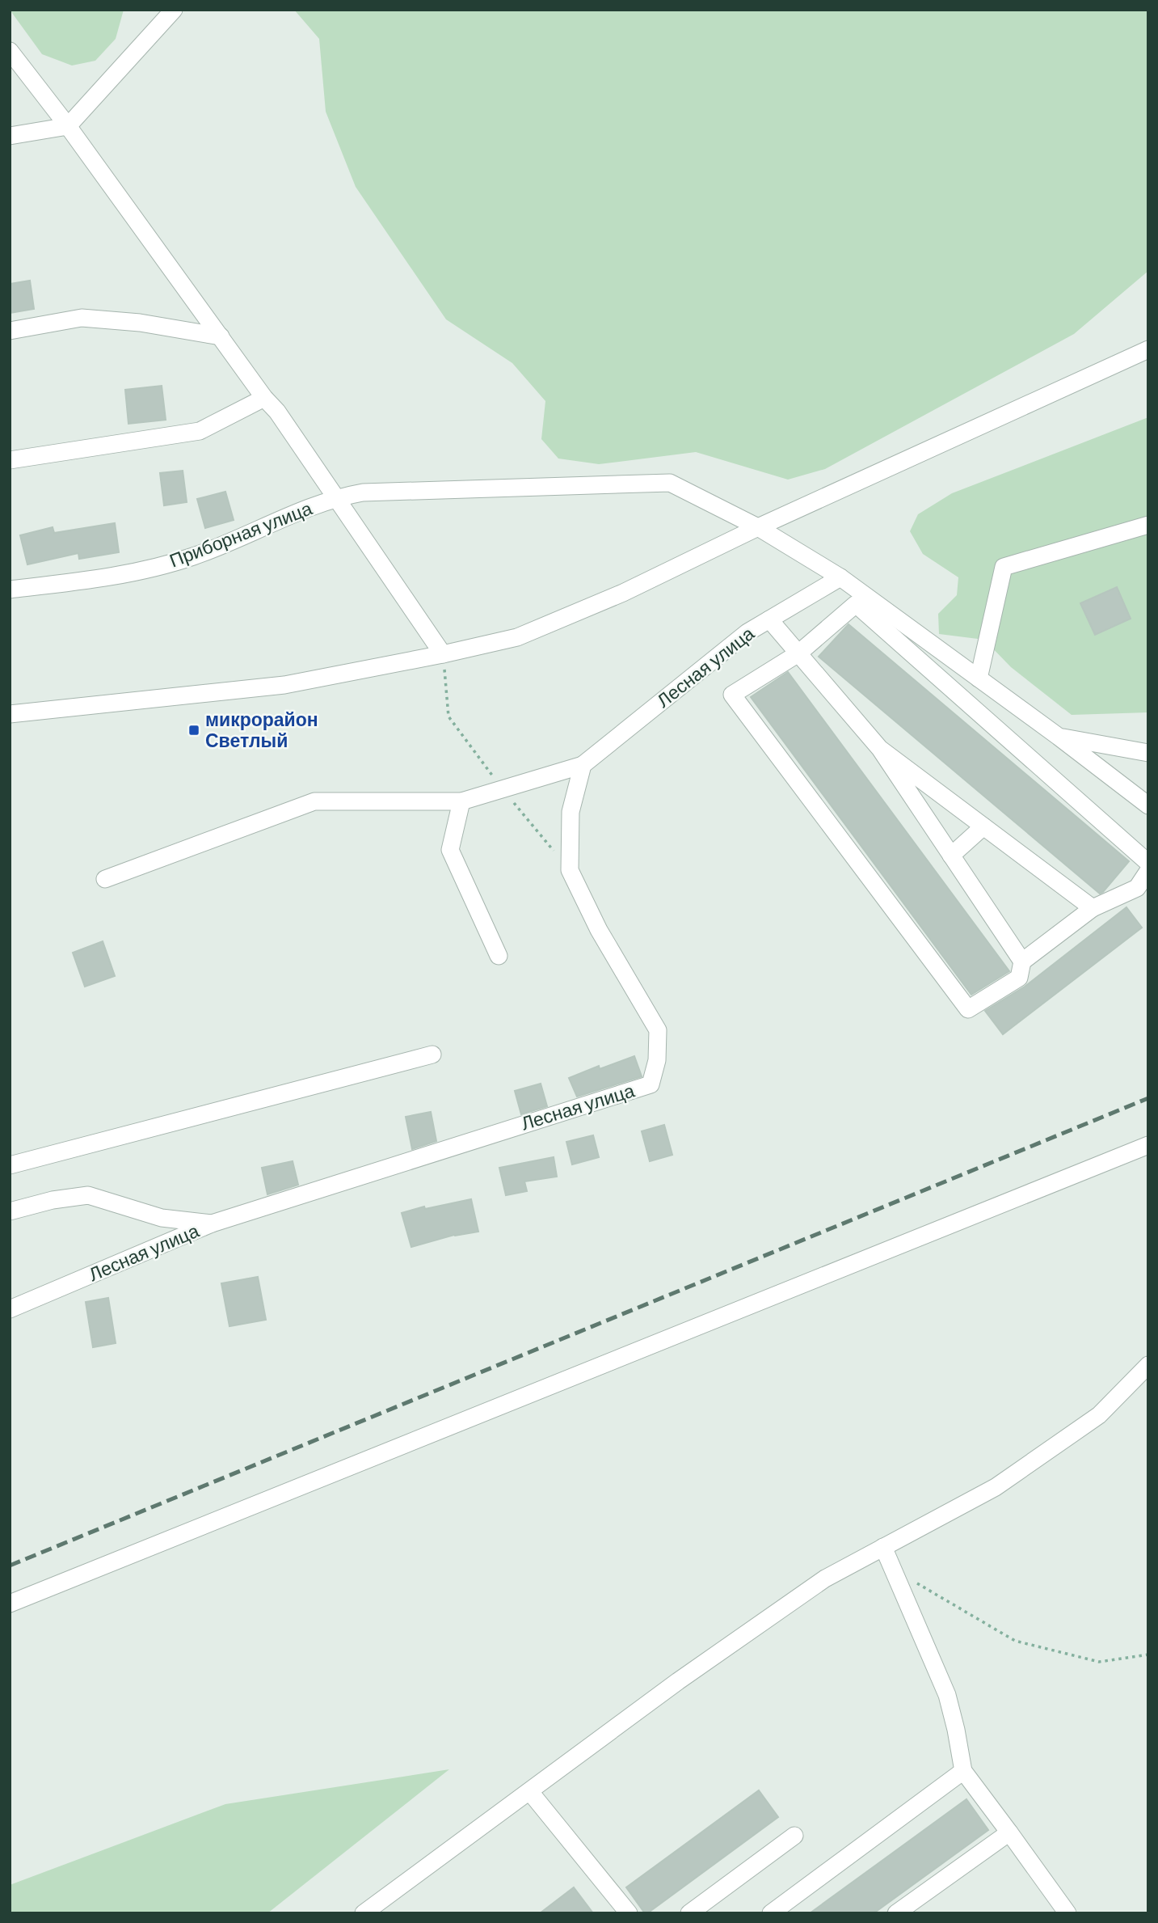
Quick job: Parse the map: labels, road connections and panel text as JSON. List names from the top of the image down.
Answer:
{
  "streets": {
    "street": ["Приборная улица", "Лесная улица"]
  },
  "crossings": [
    ["Приборная улица", "Лесная улица"]
  ],
  "places": {
    "transit": ["микрорайон Светлый"]
  }
}
